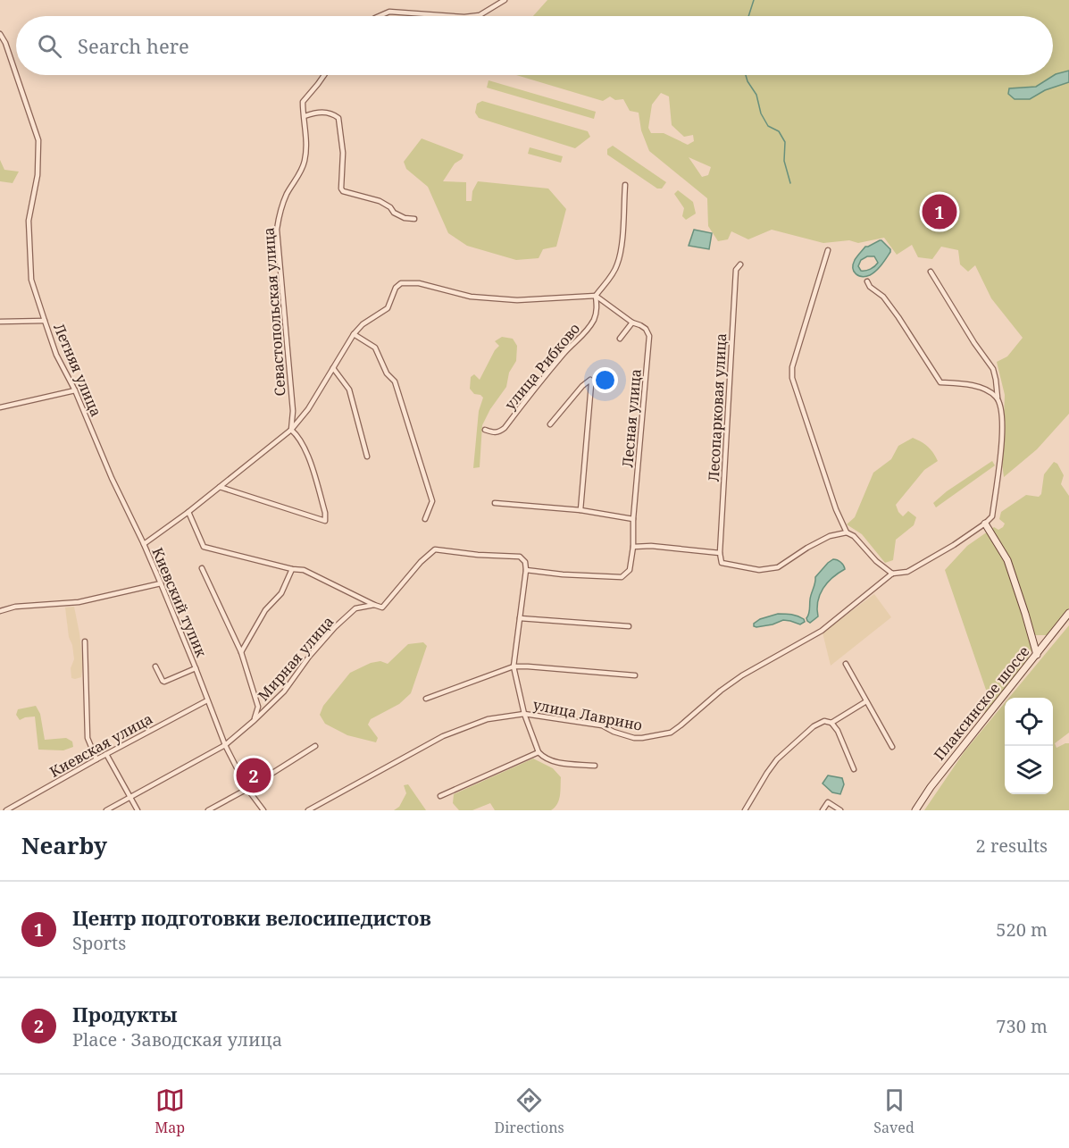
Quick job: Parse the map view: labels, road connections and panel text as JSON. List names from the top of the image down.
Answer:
{
  "streets": {
    "main road": ["Плаксинское шоссе"],
    "street": [
      "Севастопольская улица",
      "улица Рибково",
      "Летняя улица",
      "Лесопарковая улица",
      "Лесная улица",
      "Киевский тупик",
      "Мирная улица",
      "улица Лаврино",
      "Киевская улица"
    ]
  },
  "crossings": [
    ["улица Рибково", "Лесная улица"],
    ["Летняя улица", "Киевский тупик"],
    ["Лесная улица", "Мирная улица"],
    ["Киевский тупик", "Мирная улица"],
    ["Киевский тупик", "Киевская улица"]
  ],
  "page": {
    "search": "Search here",
    "pins": ["1", "2"],
    "heading": ["Nearby", "2 results"],
    "list": [
      {
        "mark": "1",
        "name": "Центр подготовки велосипедистов",
        "note": "Sports",
        "value": "520 m"
      },
      {
        "mark": "2",
        "name": "Продукты",
        "note": "Place · Заводская улица",
        "value": "730 m"
      }
    ],
    "nav": ["Map", "Directions", "Saved"]
  }
}
